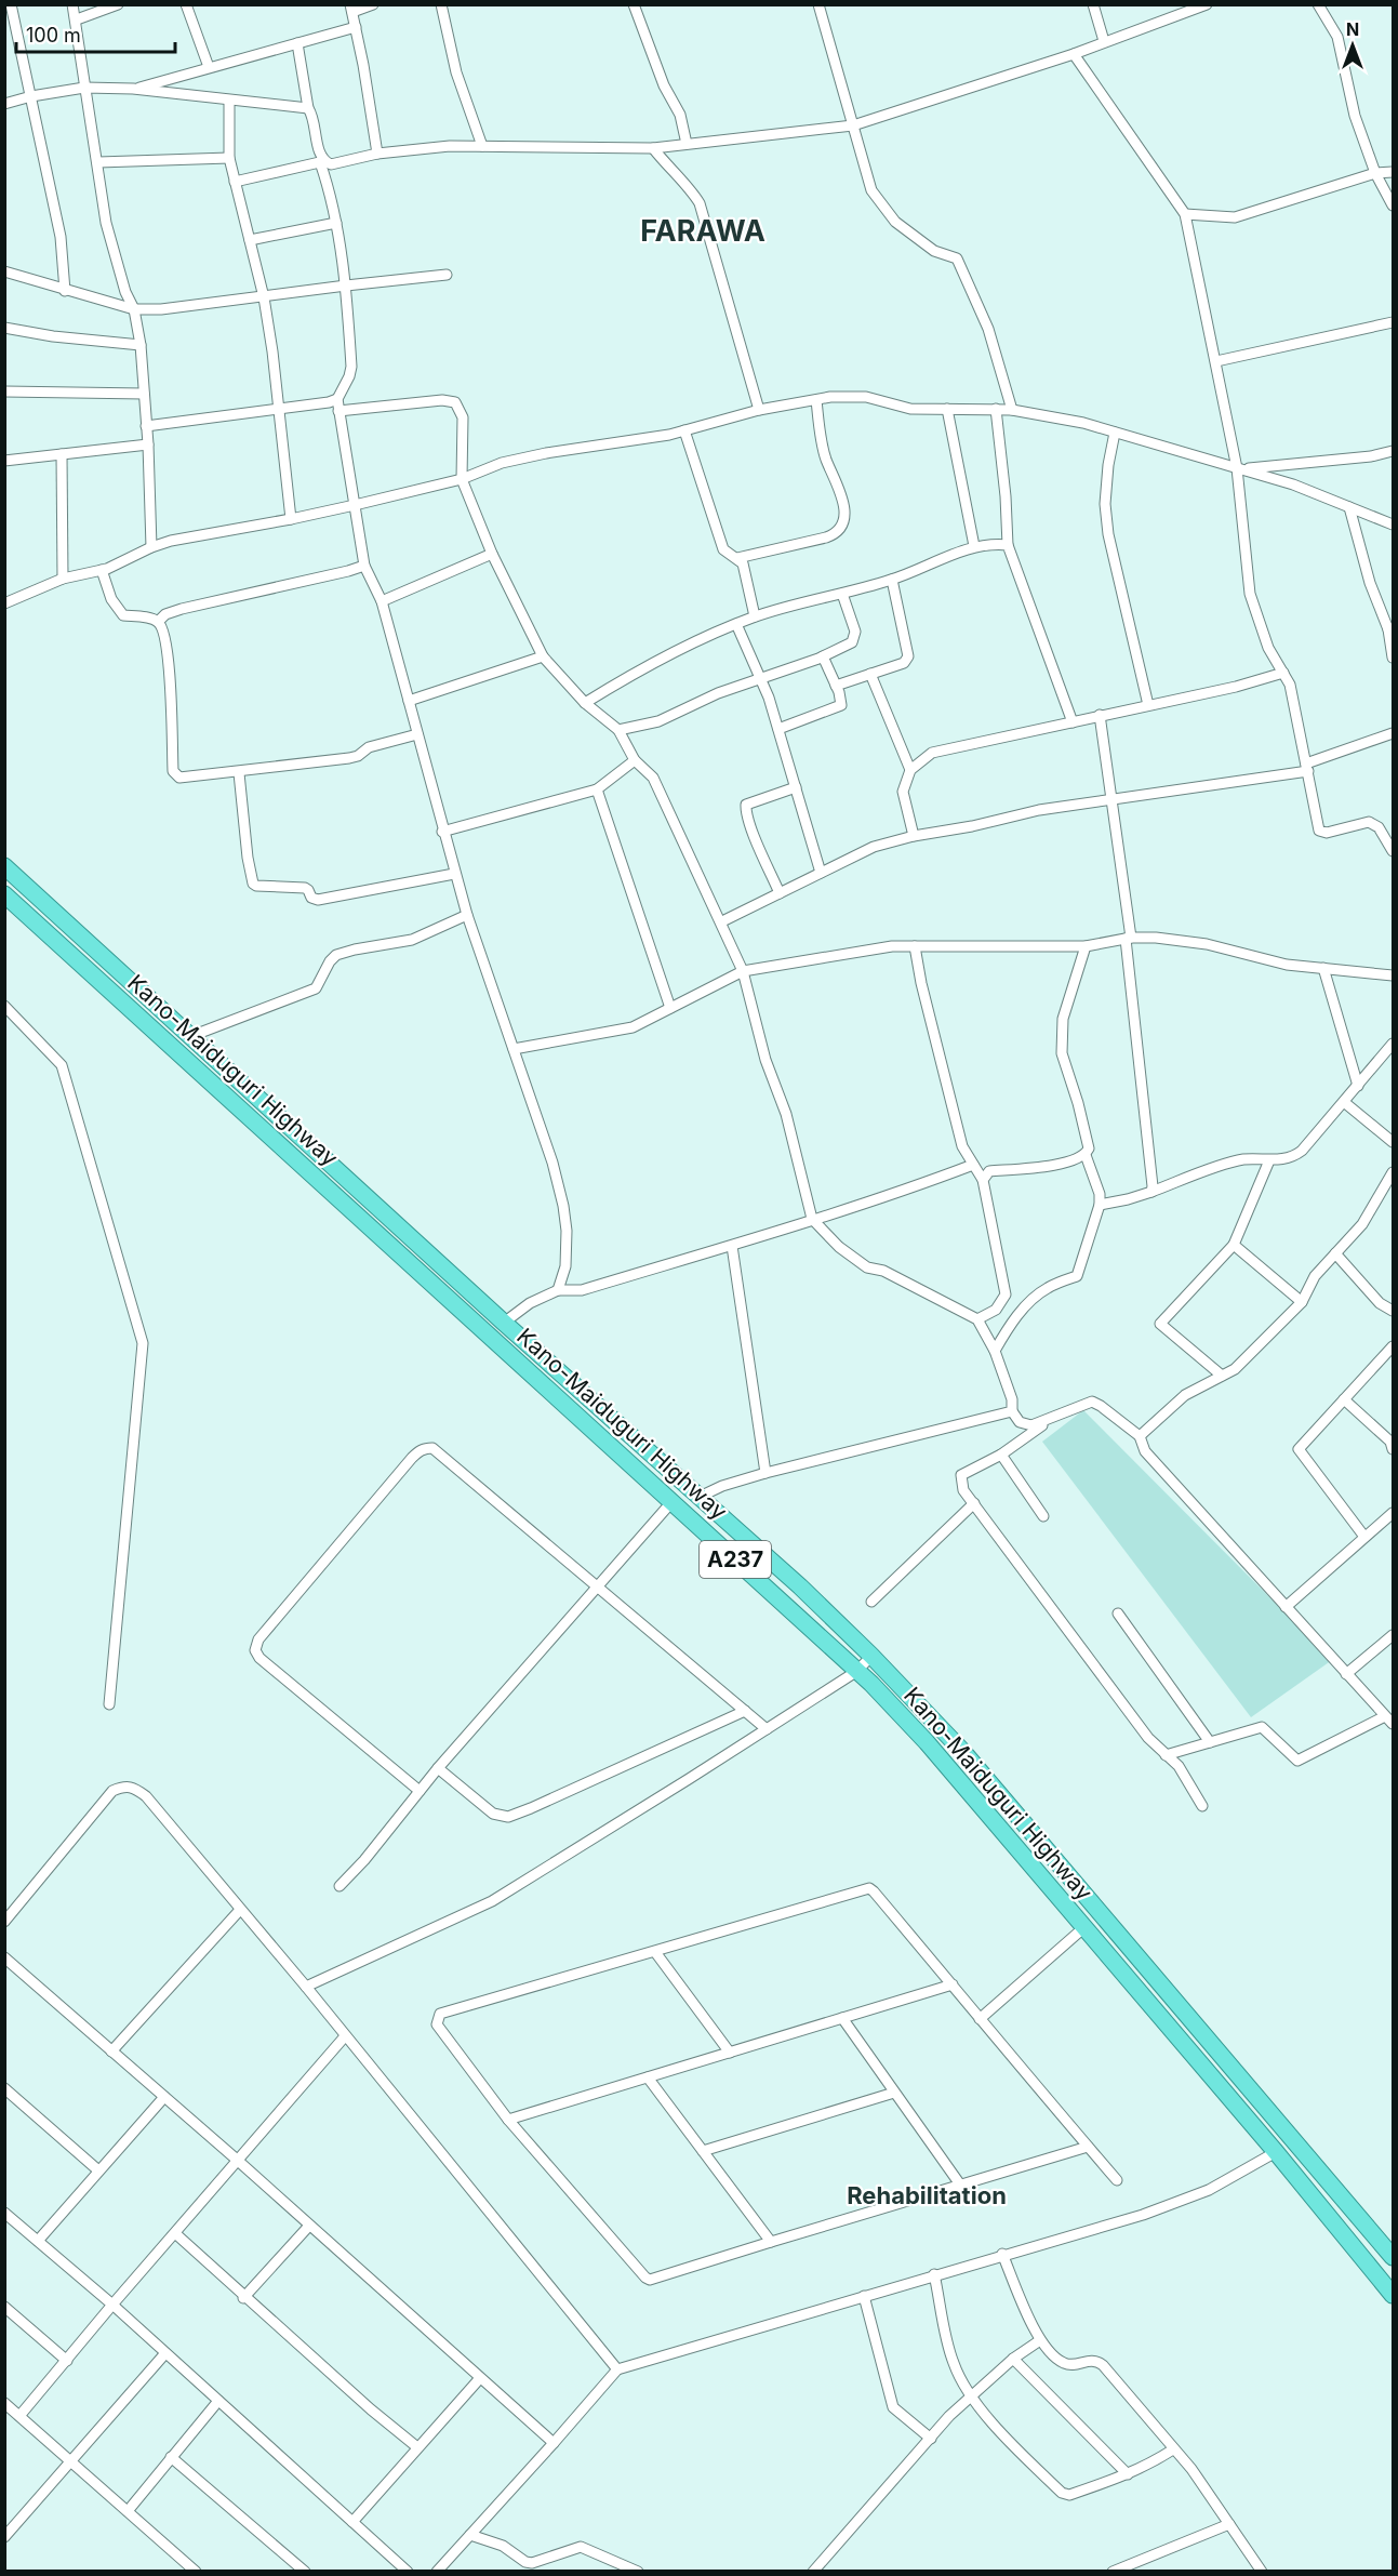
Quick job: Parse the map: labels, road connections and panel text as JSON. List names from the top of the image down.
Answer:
{
  "streets": {
    "highway": ["Kano-Maiduguri Highway", "A237"]
  },
  "districts": ["FARAWA", "Rehabilitation"],
  "scale_bar": "100 m",
  "north": "top"
}
